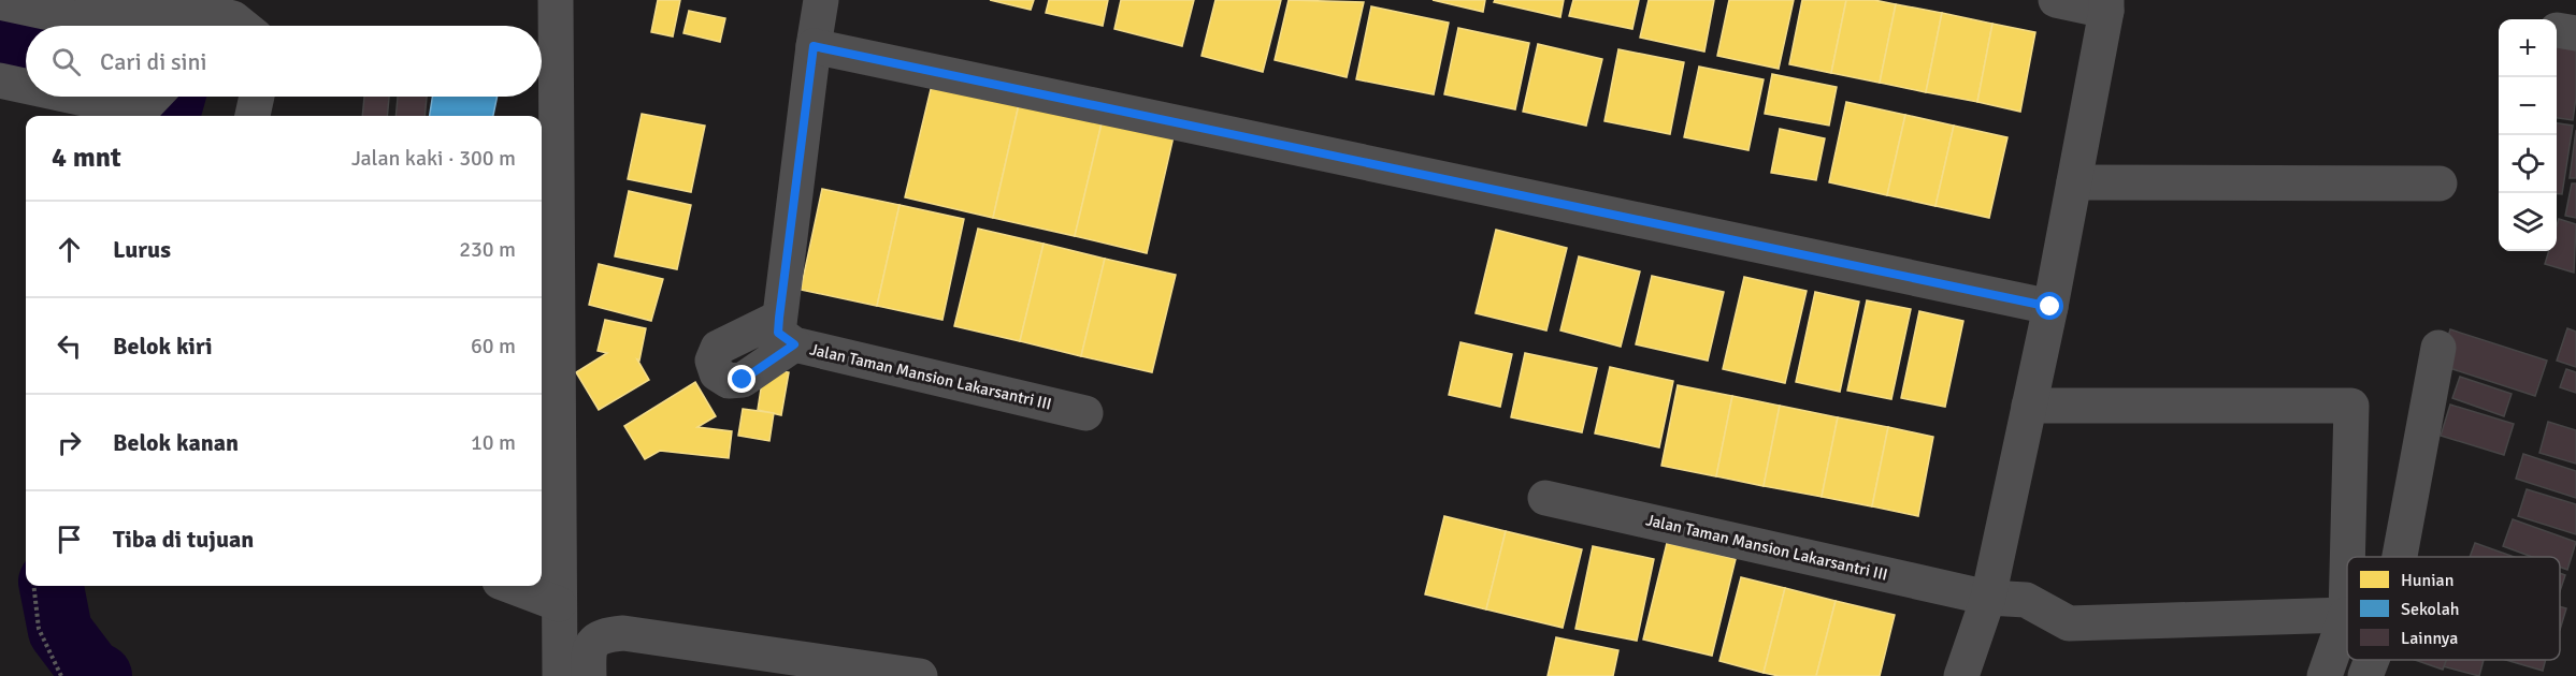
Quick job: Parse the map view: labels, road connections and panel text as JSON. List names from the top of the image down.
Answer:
{
  "streets": {
    "street": ["Jalan Taman Mansion Lakarsantri III"]
  },
  "legend": ["Hunian", "Sekolah", "Lainnya"],
  "page": {
    "map_buttons": ["+", "−"],
    "search": "Cari di sini",
    "heading": ["4 mnt", "Jalan kaki · 300 m"],
    "list": [
      ["Lurus", "230 m"],
      ["Belok kiri", "60 m"],
      ["Belok kanan", "10 m"],
      "Tiba di tujuan"
    ]
  }
}
